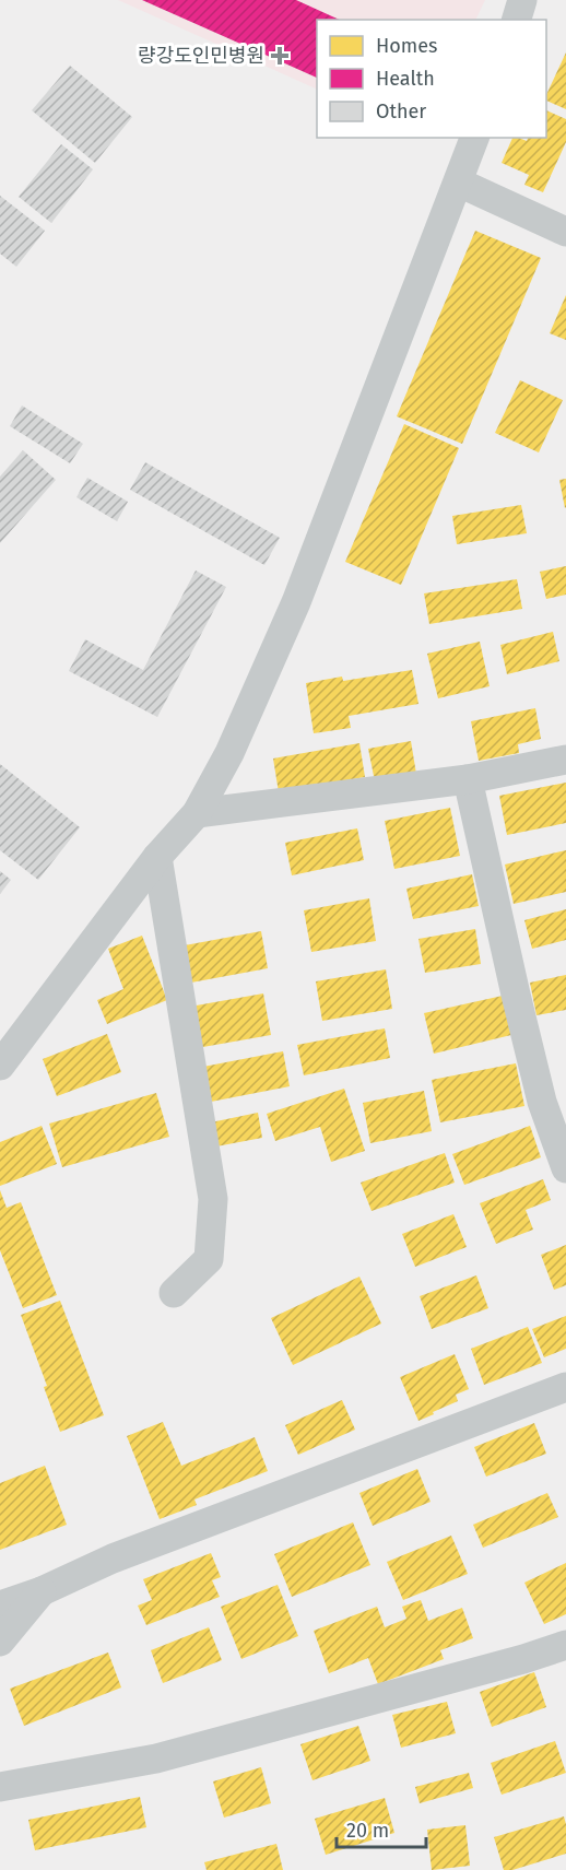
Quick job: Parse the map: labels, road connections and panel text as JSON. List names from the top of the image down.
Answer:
{
  "places": {
    "health": ["량강도인민병원"]
  },
  "legend": ["Homes", "Health", "Other"],
  "scale_bar": "20 m"
}
